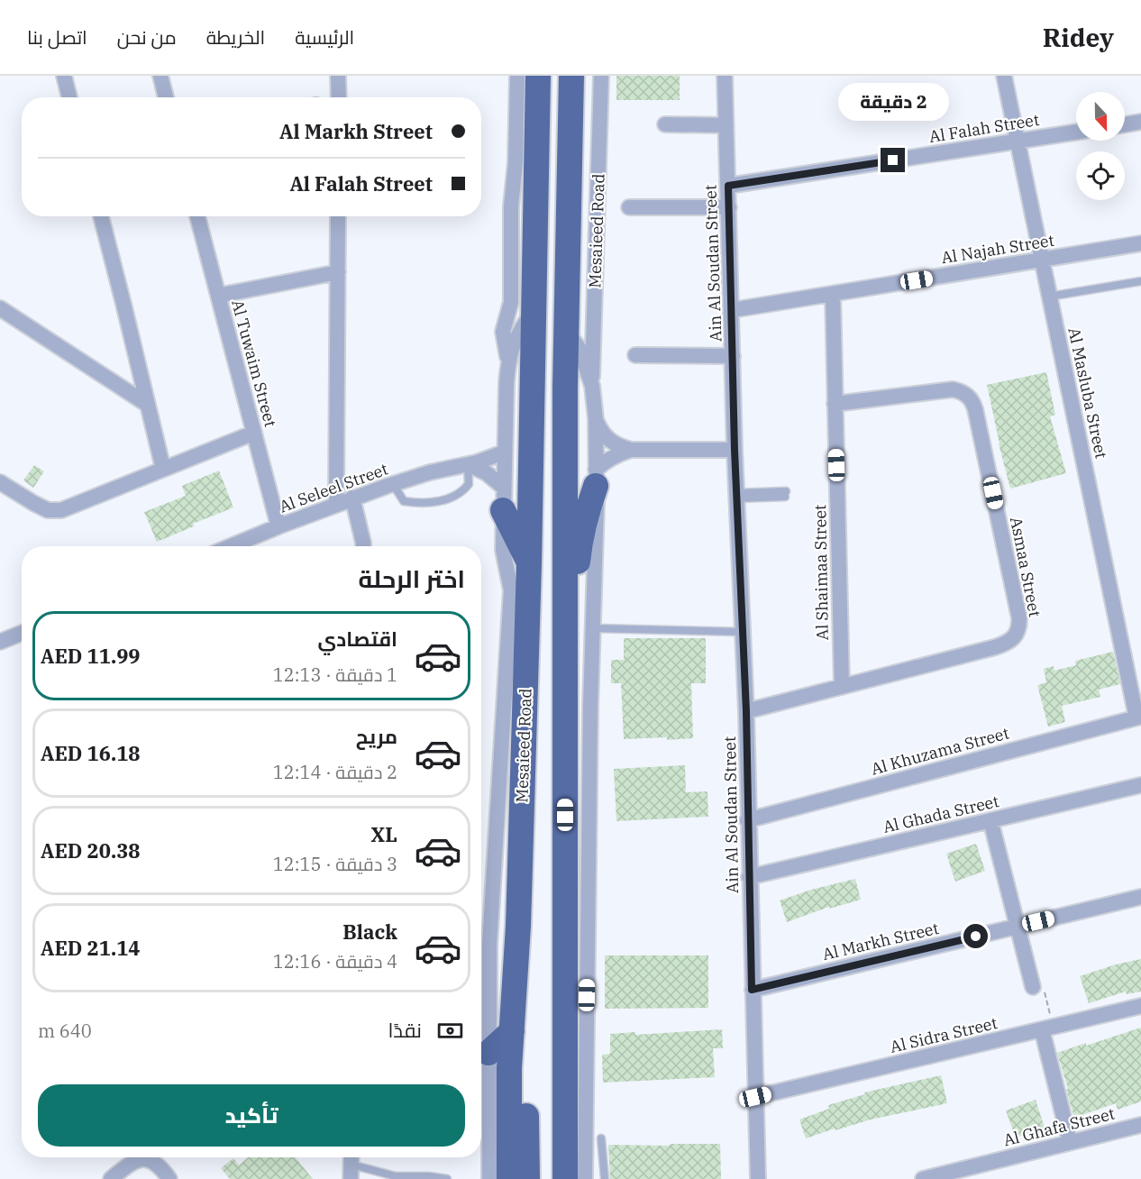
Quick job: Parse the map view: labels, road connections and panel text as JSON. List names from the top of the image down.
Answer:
{
  "streets": {
    "highway": ["Mesaieed Road"],
    "street": [
      "Al Falah Street",
      "Al Najah Street",
      "Ain Al Soudan Street",
      "Al Tuwaim Street",
      "Al Masluba Street",
      "Al Seleel Street",
      "Asmaa Street",
      "Al Shaimaa Street",
      "Al Khuzama Street",
      "Al Ghada Street",
      "Al Markh Street",
      "Al Sidra Street",
      "Al Ghafa Street"
    ]
  },
  "crossings": [
    ["Al Falah Street", "Ain Al Soudan Street"],
    ["Al Falah Street", "Al Masluba Street"],
    ["Mesaieed Road", "Al Seleel Street"],
    ["Al Najah Street", "Ain Al Soudan Street"],
    ["Al Najah Street", "Al Masluba Street"],
    ["Al Najah Street", "Al Shaimaa Street"],
    ["Ain Al Soudan Street", "Asmaa Street"],
    ["Ain Al Soudan Street", "Al Khuzama Street"],
    ["Ain Al Soudan Street", "Al Ghada Street"],
    ["Ain Al Soudan Street", "Al Markh Street"],
    ["Ain Al Soudan Street", "Al Sidra Street"],
    ["Al Tuwaim Street", "Al Seleel Street"],
    ["Al Masluba Street", "Al Khuzama Street"],
    ["Asmaa Street", "Al Shaimaa Street"]
  ],
  "north": "bottom",
  "page": {
    "header": "Ridey",
    "nav": [
      "الرئيسية",
      "الخريطة",
      "من نحن",
      "اتصل بنا"
    ],
    "bubble": "2 دقيقة",
    "banner": ["Al Markh Street", "Al Falah Street"],
    "heading": "اختر الرحلة",
    "list": [
      {
        "name": "اقتصادي",
        "note": "1 دقيقة · 12:13",
        "value": "AED 11.99"
      },
      {
        "name": "مريح",
        "note": "2 دقيقة · 12:14",
        "value": "AED 16.18"
      },
      {
        "name": "XL",
        "note": "3 دقيقة · 12:15",
        "value": "AED 20.38"
      },
      {
        "name": "Black",
        "note": "4 دقيقة · 12:16",
        "value": "AED 21.14"
      }
    ],
    "pay": ["نقدًا", "640 m"],
    "buttons": "تأكيد"
  }
}
